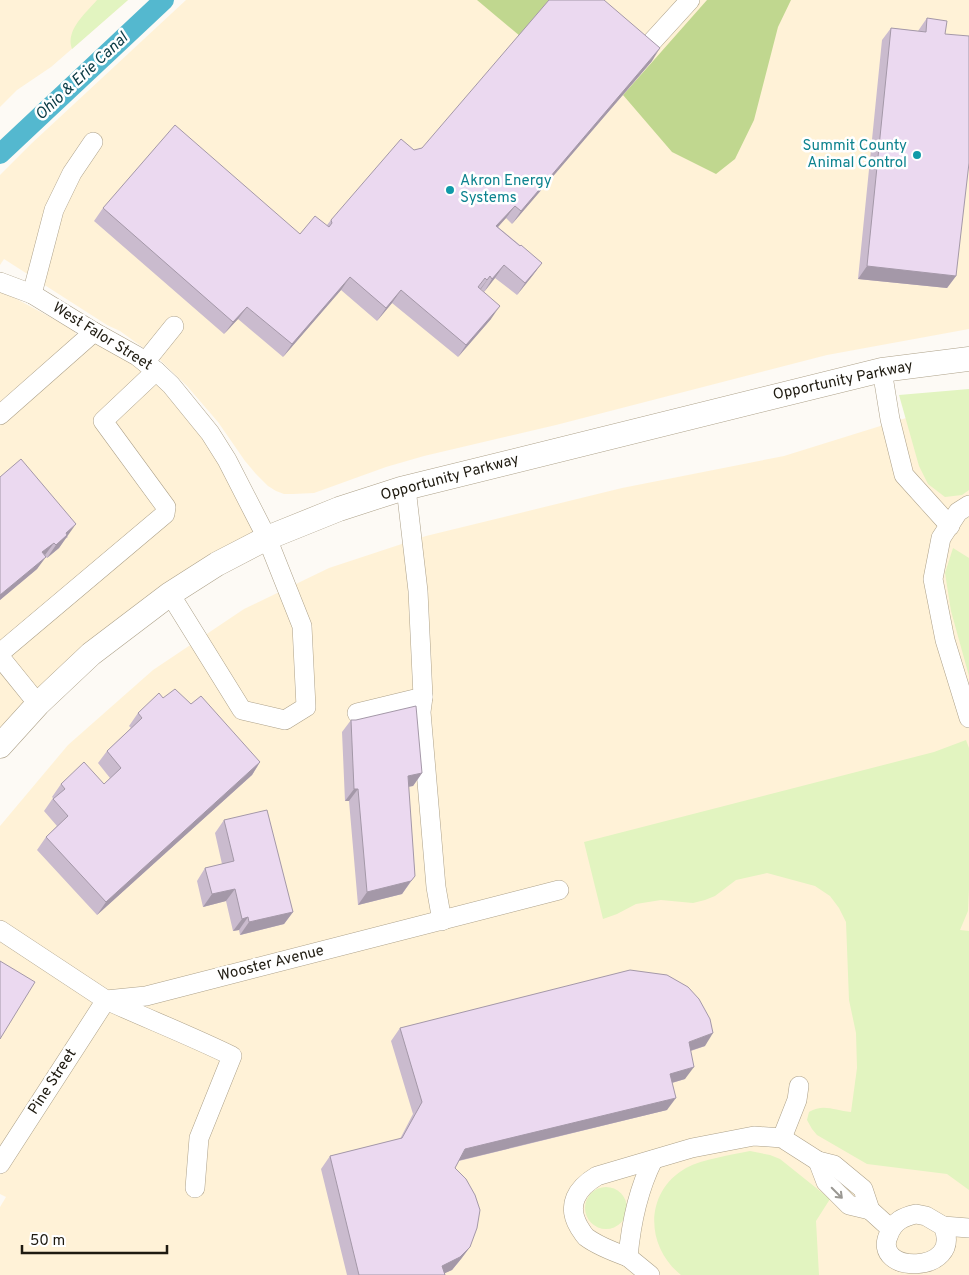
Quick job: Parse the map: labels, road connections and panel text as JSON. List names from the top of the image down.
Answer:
{
  "streets": {
    "main road": ["Opportunity Parkway"],
    "street": ["West Falor Street", "Wooster Avenue", "Pine Street"]
  },
  "crossings": [
    ["West Falor Street", "Opportunity Parkway"],
    ["Wooster Avenue", "Pine Street"]
  ],
  "water": ["Ohio & Erie Canal"],
  "places": ["Summit County Animal Control", "Akron Energy Systems"],
  "scale_bar": "50 m"
}
